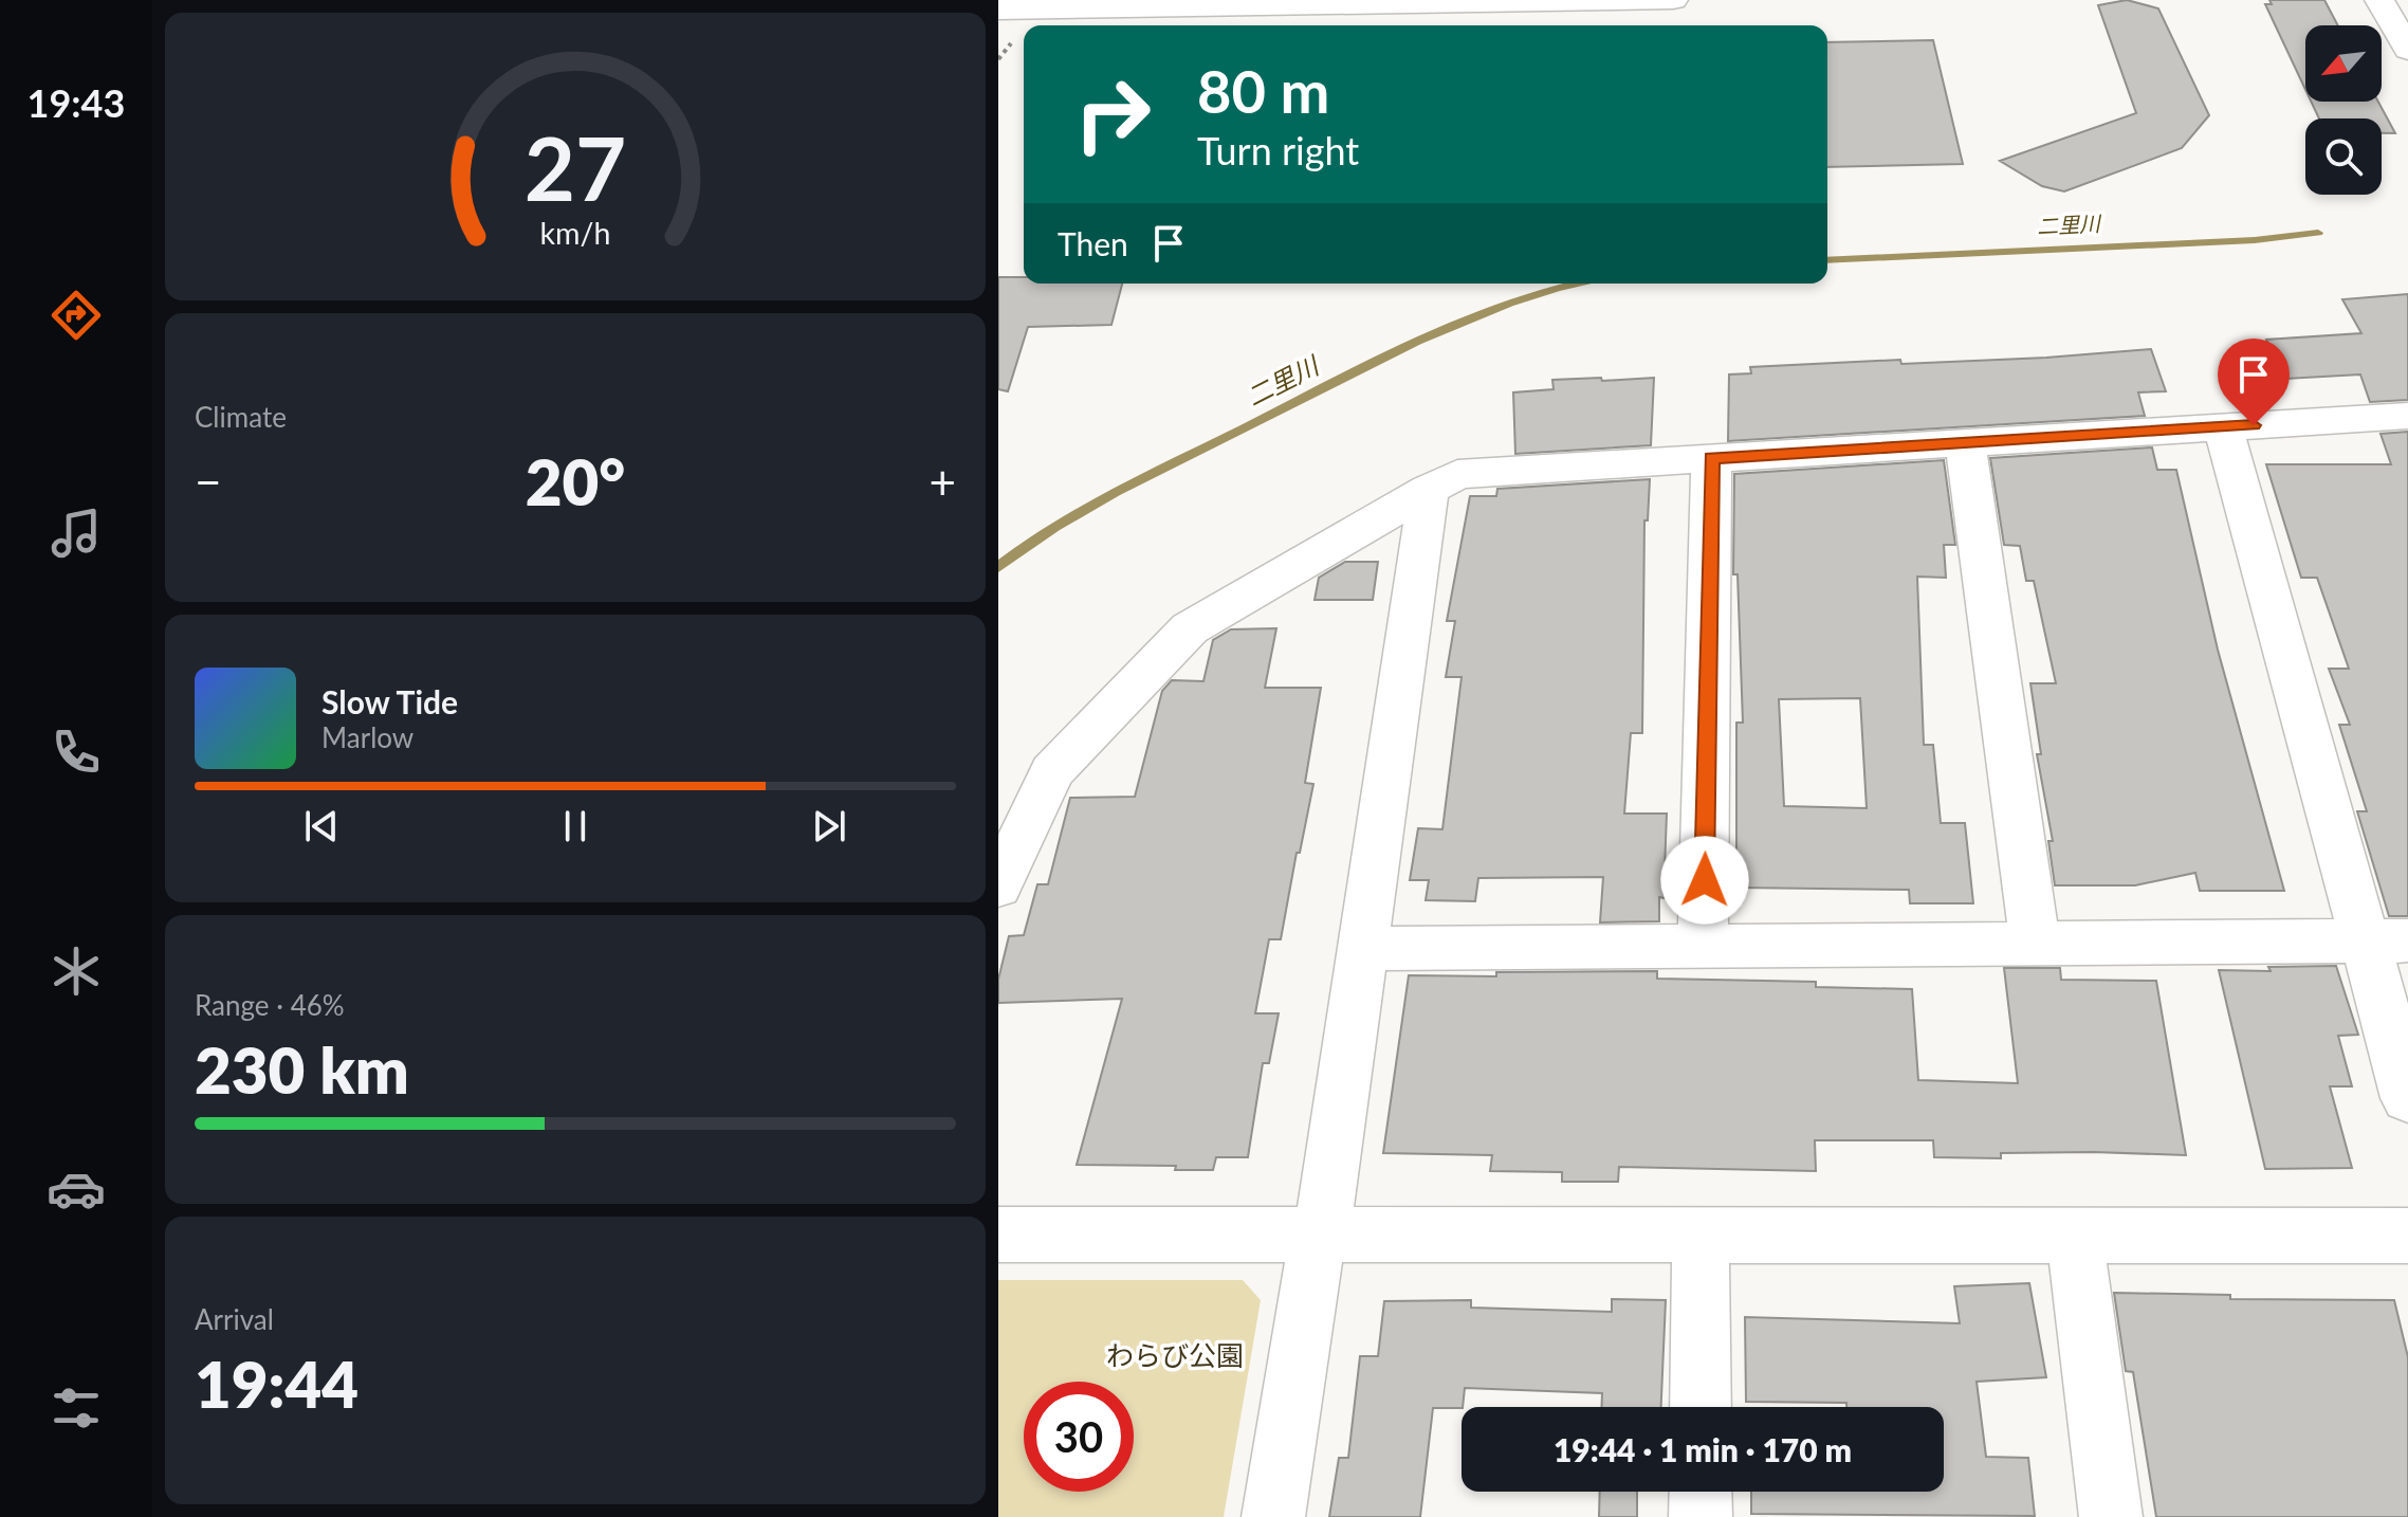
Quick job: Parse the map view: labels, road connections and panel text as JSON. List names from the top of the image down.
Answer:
{
  "water": ["二里川"],
  "parks": ["わらび公園"],
  "north": "bottom left",
  "page": {
    "tabs": "19:43",
    "turn": ["80 m", "Turn right"],
    "then": "Then",
    "tile": [
      "Climate",
      ["Range · 46%", "230 km"],
      ["Arrival", "19:44"]
    ],
    "heat": ["−", "20°", "+"],
    "song": ["Slow Tide", "Marlow"],
    "limit": "30",
    "trip": "19:44 · 1 min · 170 m",
    "gauge": ["27", "km/h"]
  }
}
